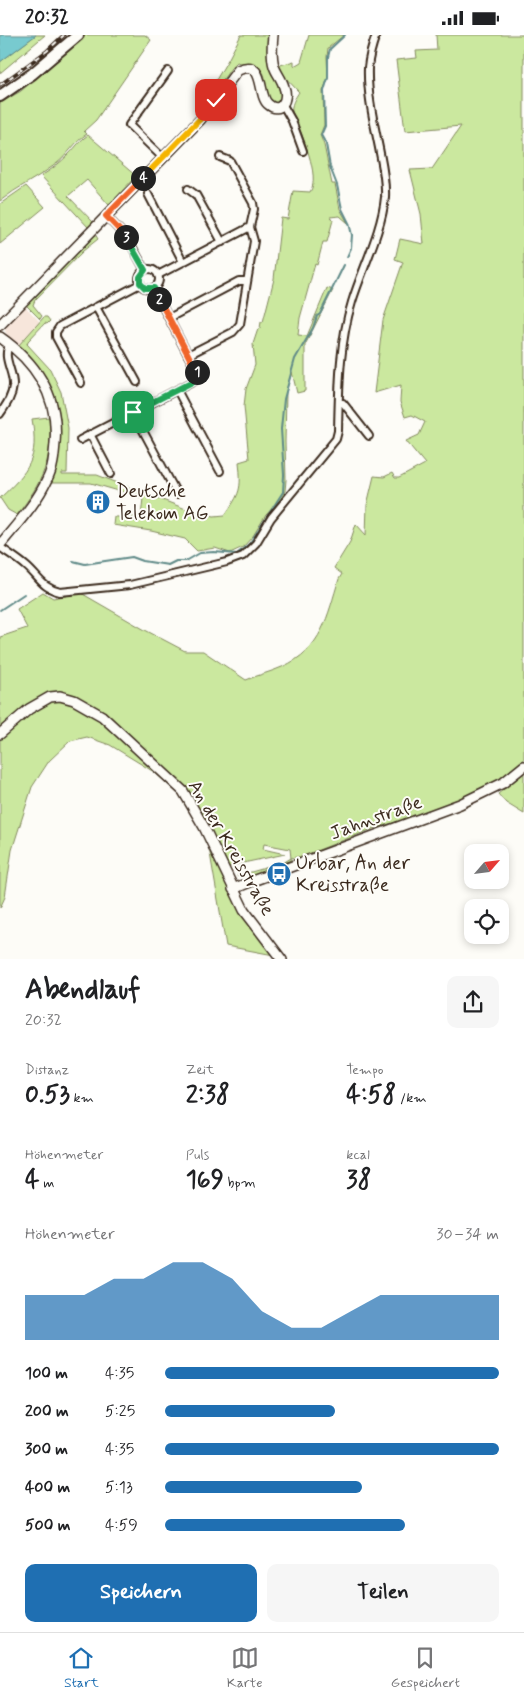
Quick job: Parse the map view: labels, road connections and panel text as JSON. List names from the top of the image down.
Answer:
{
  "streets": {
    "street": ["Jahnstraße", "An der Kreisstraße"]
  },
  "crossings": [
    ["Jahnstraße", "An der Kreisstraße"]
  ],
  "places": {
    "building": ["Deutsche Telekom AG"],
    "bus stop": ["Urbar, An der Kreisstraße"]
  },
  "north": "top right",
  "page": {
    "status": "20:32",
    "pins": [
      "4",
      "3",
      "2",
      "1"
    ],
    "heading": ["Abendlauf", "20:32"],
    "stats": [
      ["Distanz", "0.53 km"],
      ["Zeit", "2:38"],
      ["Tempo", "4:58 /km"],
      ["Höhenmeter", "4 m"],
      ["Puls", "169 bpm"],
      ["kcal", "38"]
    ],
    "chart": ["Höhenmeter", "30–34 m"],
    "list": [
      {
        "name": "100 m",
        "note": "4:35"
      },
      {
        "name": "200 m",
        "note": "5:25"
      },
      {
        "name": "300 m",
        "note": "4:35"
      },
      {
        "name": "400 m",
        "note": "5:13"
      },
      {
        "name": "500 m",
        "note": "4:59"
      }
    ],
    "buttons": ["Speichern", "Teilen"],
    "tabs": ["Start", "Karte", "Gespeichert"]
  }
}
